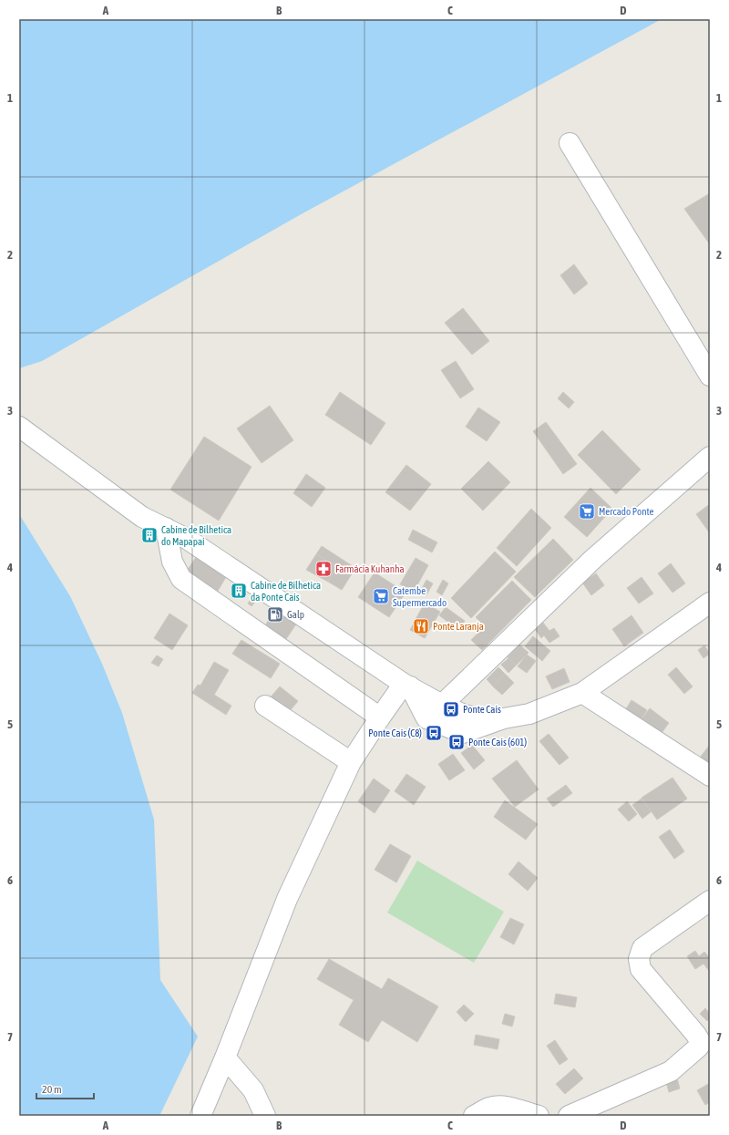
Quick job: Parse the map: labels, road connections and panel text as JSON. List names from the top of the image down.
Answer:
{
  "places": {
    "supermarket": ["Mercado Ponte", "Catembe Supermercado"],
    "building": ["Cabine de Bilhetica do Mapapai", "Cabine de Bilhetica da Ponte Cais"],
    "pharmacy": ["Farmácia Kuhanha"],
    "fuel station": ["Galp"],
    "restaurant": ["Ponte Laranja"],
    "bus stop": ["Ponte Cais", "Ponte Cais (C8)", "Ponte Cais (601)"]
  },
  "scale_bar": "20 m",
  "grid": {
    "columns": [
      "A",
      "B",
      "C",
      "D"
    ],
    "rows": [
      "1",
      "2",
      "3",
      "4",
      "5",
      "6",
      "7"
    ]
  }
}
